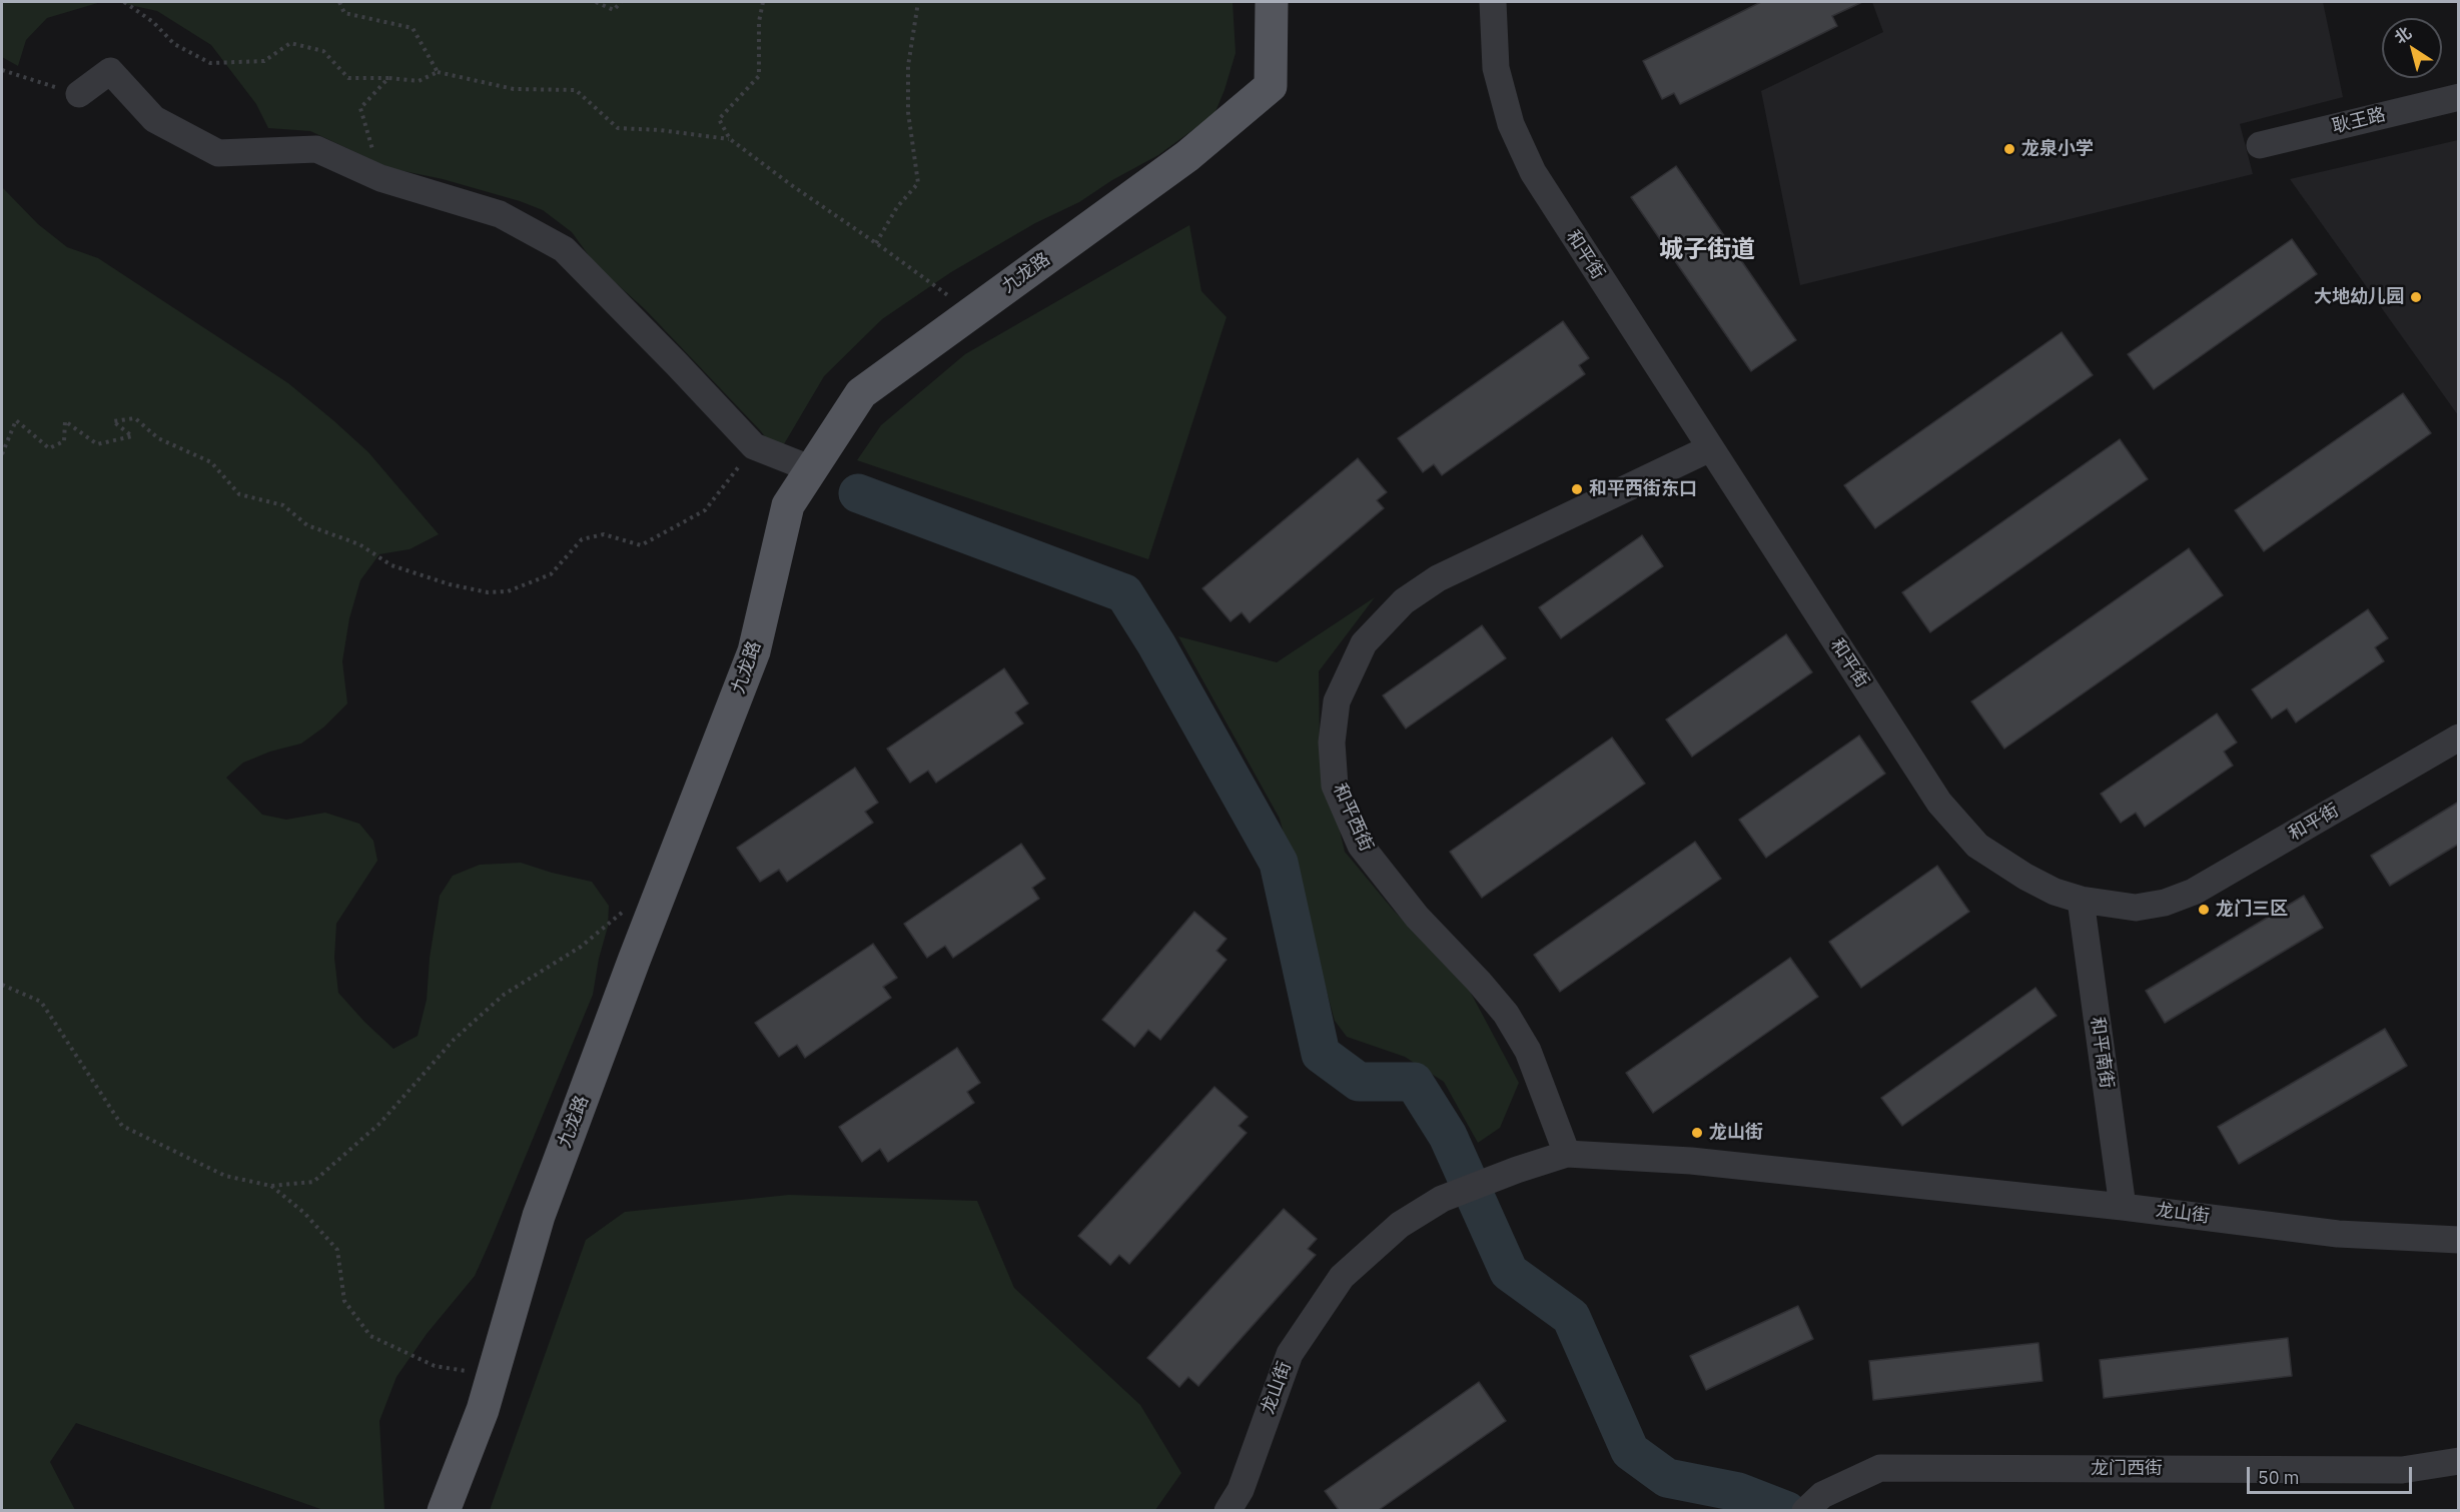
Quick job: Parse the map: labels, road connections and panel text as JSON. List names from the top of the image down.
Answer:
{
  "streets": {
    "main road": ["九龙路"],
    "street": [
      "耿王路",
      "和平街",
      "和平西街",
      "和平南街",
      "龙山街",
      "龙门西街"
    ]
  },
  "crossings": [
    ["和平街", "和平西街"],
    ["和平街", "和平南街"],
    ["和平西街", "龙山街"],
    ["和平南街", "龙山街"]
  ],
  "districts": ["城子街道"],
  "places": [
    "龙泉小学",
    "大地幼儿园",
    "和平西街东口",
    "龙门三区",
    "龙山街"
  ],
  "scale_bar": "50 m",
  "north": "top left"
}
